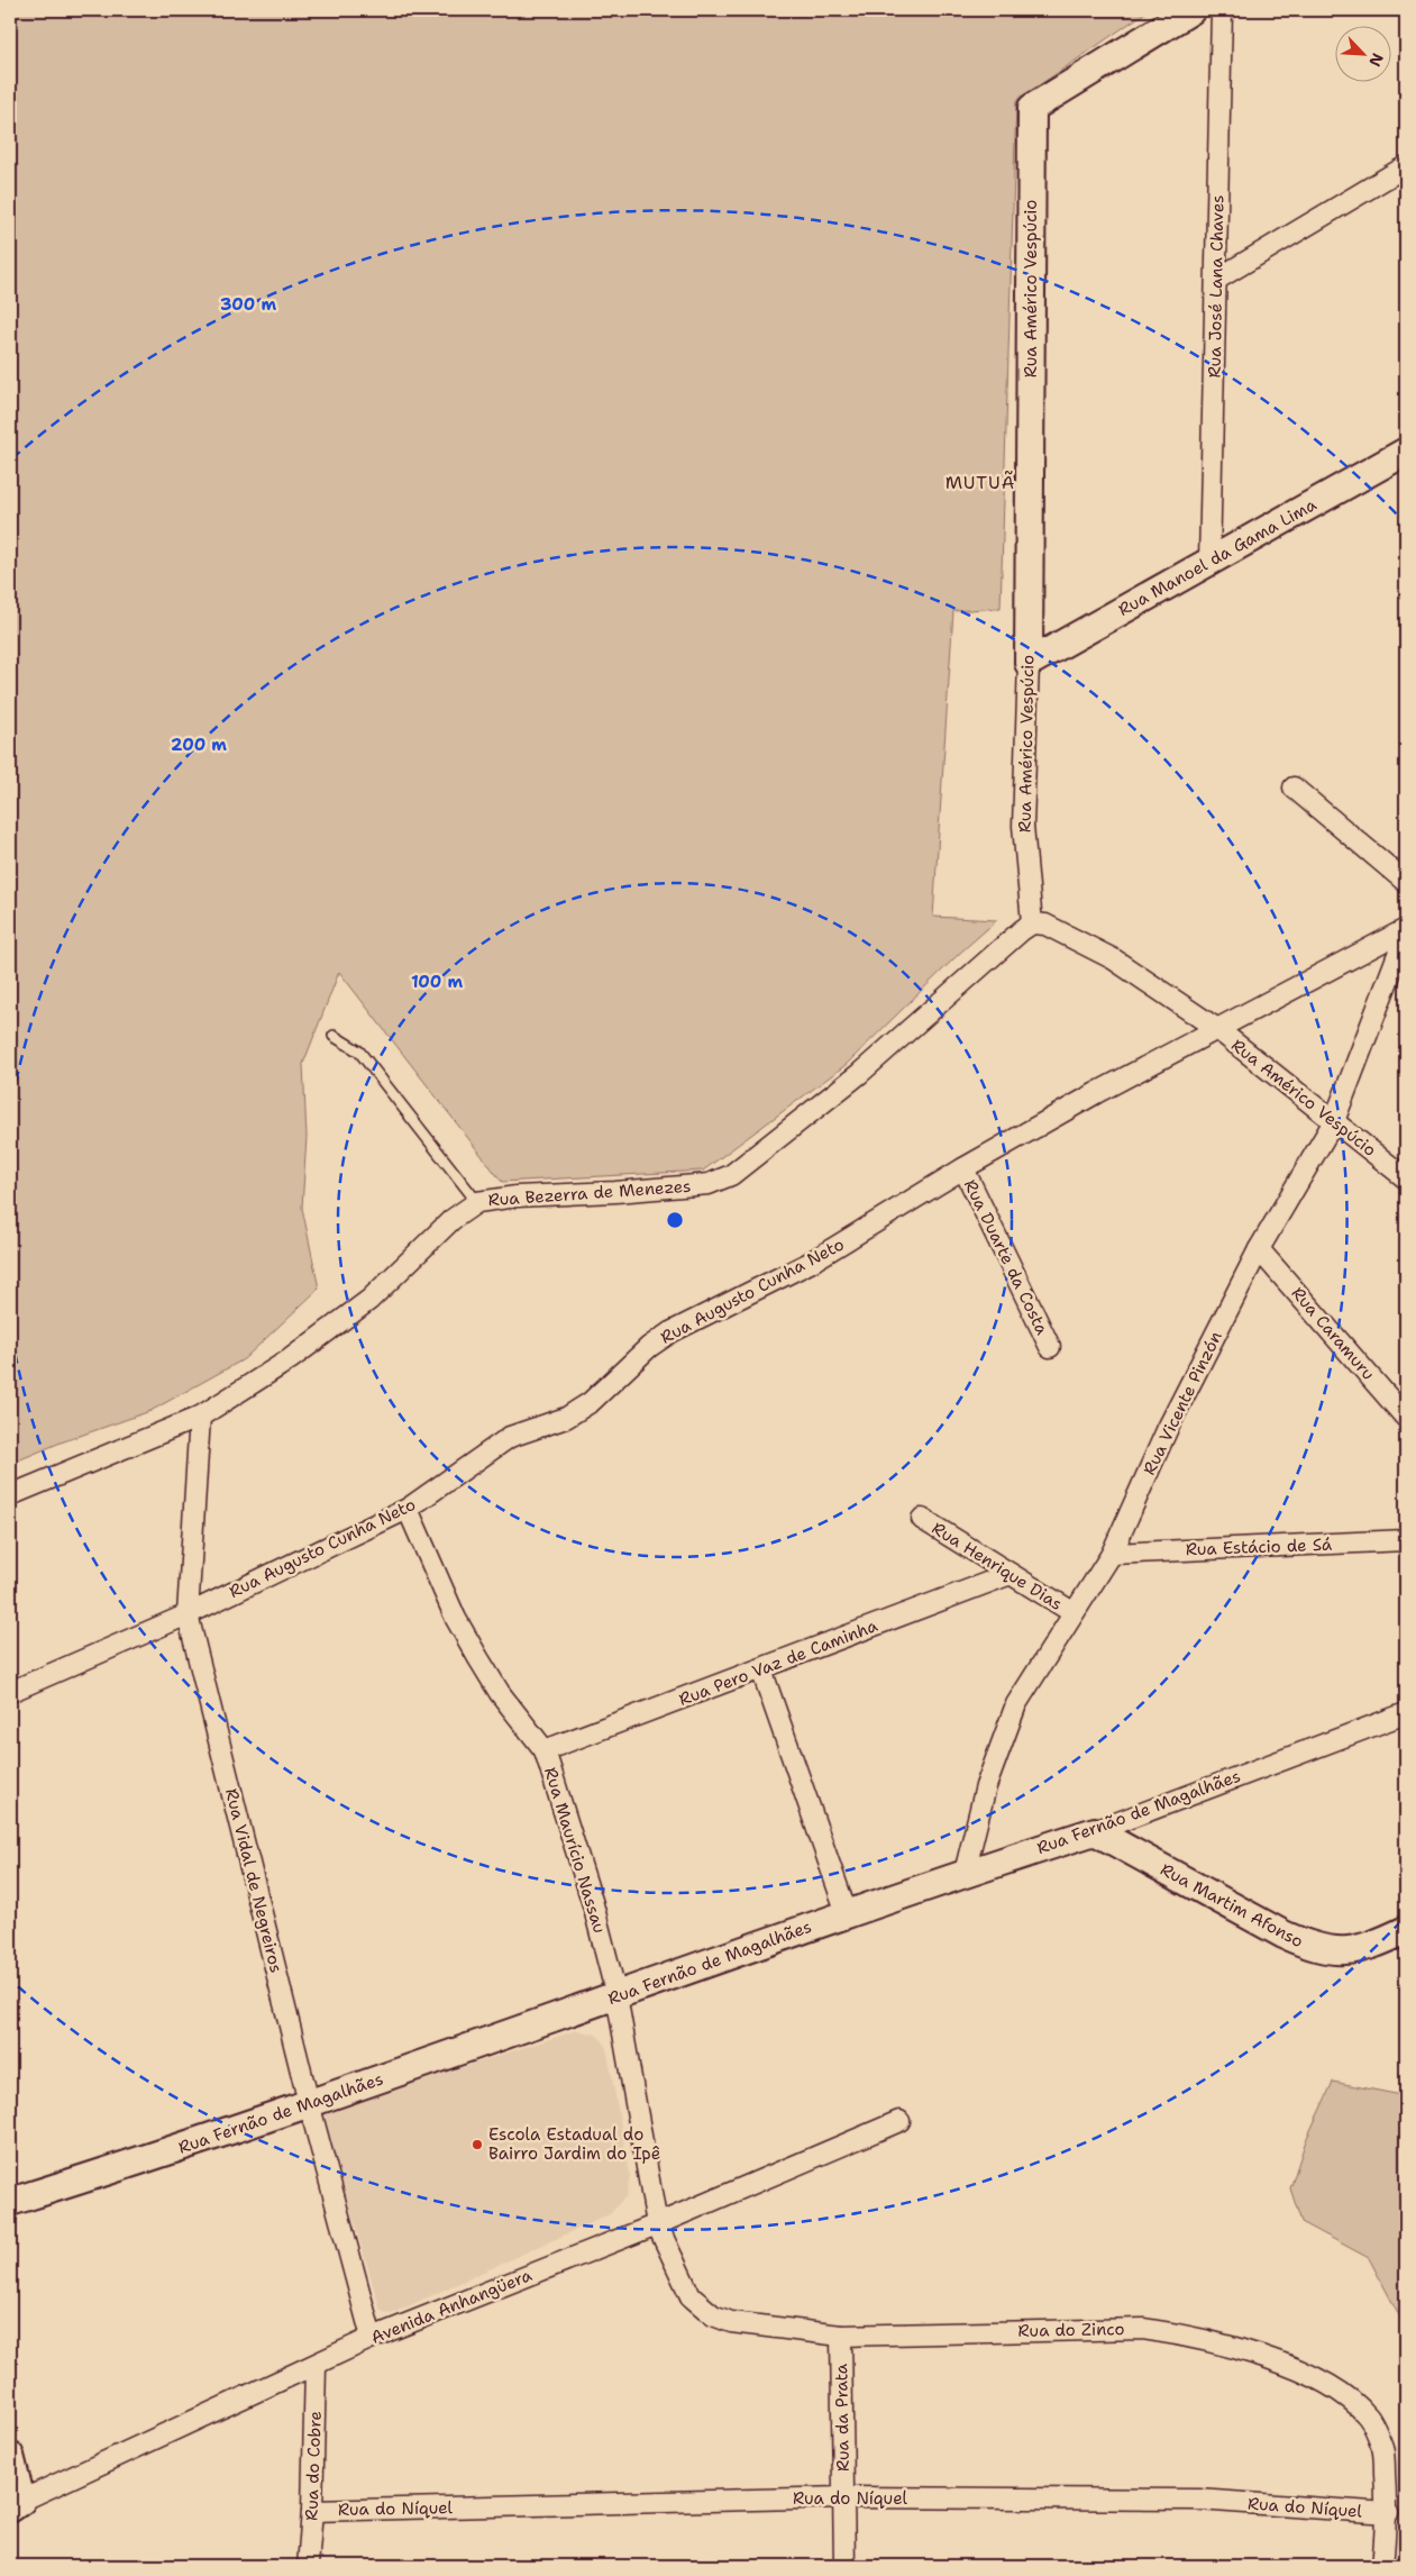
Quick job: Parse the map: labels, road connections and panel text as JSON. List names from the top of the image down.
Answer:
{
  "streets": {
    "street": [
      "Rua José Lana Chaves",
      "Rua Américo Vespúcio",
      "Rua Manoel da Gama Lima",
      "Rua Bezerra de Menezes",
      "Rua Duarte da Costa",
      "Rua Augusto Cunha Neto",
      "Rua Caramuru",
      "Rua Vicente Pinzón",
      "Rua Estácio de Sá",
      "Rua Henrique Dias",
      "Rua Pero Vaz de Caminha",
      "Rua Fernão de Magalhães",
      "Rua Maurício Nassau",
      "Rua Vidal de Negreiros",
      "Rua Martim Afonso",
      "Avenida Anhangüera",
      "Rua do Zinco",
      "Rua da Prata",
      "Rua do Cobre",
      "Rua do Níquel"
    ]
  },
  "crossings": [
    ["Rua José Lana Chaves", "Rua Manoel da Gama Lima"],
    ["Rua Américo Vespúcio", "Rua Manoel da Gama Lima"],
    ["Rua Américo Vespúcio", "Rua Bezerra de Menezes"],
    ["Rua Américo Vespúcio", "Rua Augusto Cunha Neto"],
    ["Rua Américo Vespúcio", "Rua Vicente Pinzón"],
    ["Rua Bezerra de Menezes", "Rua Vidal de Negreiros"],
    ["Rua Duarte da Costa", "Rua Augusto Cunha Neto"],
    ["Rua Augusto Cunha Neto", "Rua Maurício Nassau"],
    ["Rua Augusto Cunha Neto", "Rua Vidal de Negreiros"],
    ["Rua Caramuru", "Rua Vicente Pinzón"],
    ["Rua Vicente Pinzón", "Rua Estácio de Sá"],
    ["Rua Vicente Pinzón", "Rua Henrique Dias"],
    ["Rua Vicente Pinzón", "Rua Fernão de Magalhães"],
    ["Rua Henrique Dias", "Rua Pero Vaz de Caminha"],
    ["Rua Pero Vaz de Caminha", "Rua Maurício Nassau"],
    ["Rua Fernão de Magalhães", "Rua Maurício Nassau"],
    ["Rua Fernão de Magalhães", "Rua Vidal de Negreiros"],
    ["Rua Fernão de Magalhães", "Rua Martim Afonso"],
    ["Rua Maurício Nassau", "Avenida Anhangüera"],
    ["Rua Maurício Nassau", "Rua do Zinco"],
    ["Rua Vidal de Negreiros", "Avenida Anhangüera"],
    ["Avenida Anhangüera", "Rua do Zinco"],
    ["Avenida Anhangüera", "Rua do Cobre"],
    ["Rua do Zinco", "Rua da Prata"],
    ["Rua do Zinco", "Rua do Níquel"],
    ["Rua da Prata", "Rua do Níquel"],
    ["Rua do Cobre", "Rua do Níquel"]
  ],
  "districts": ["MUTUÃ"],
  "places": ["Escola Estadual do Bairro Jardim do Ipê"],
  "north": "bottom right",
  "rings": ["300 m", "200 m", "100 m"]
}
